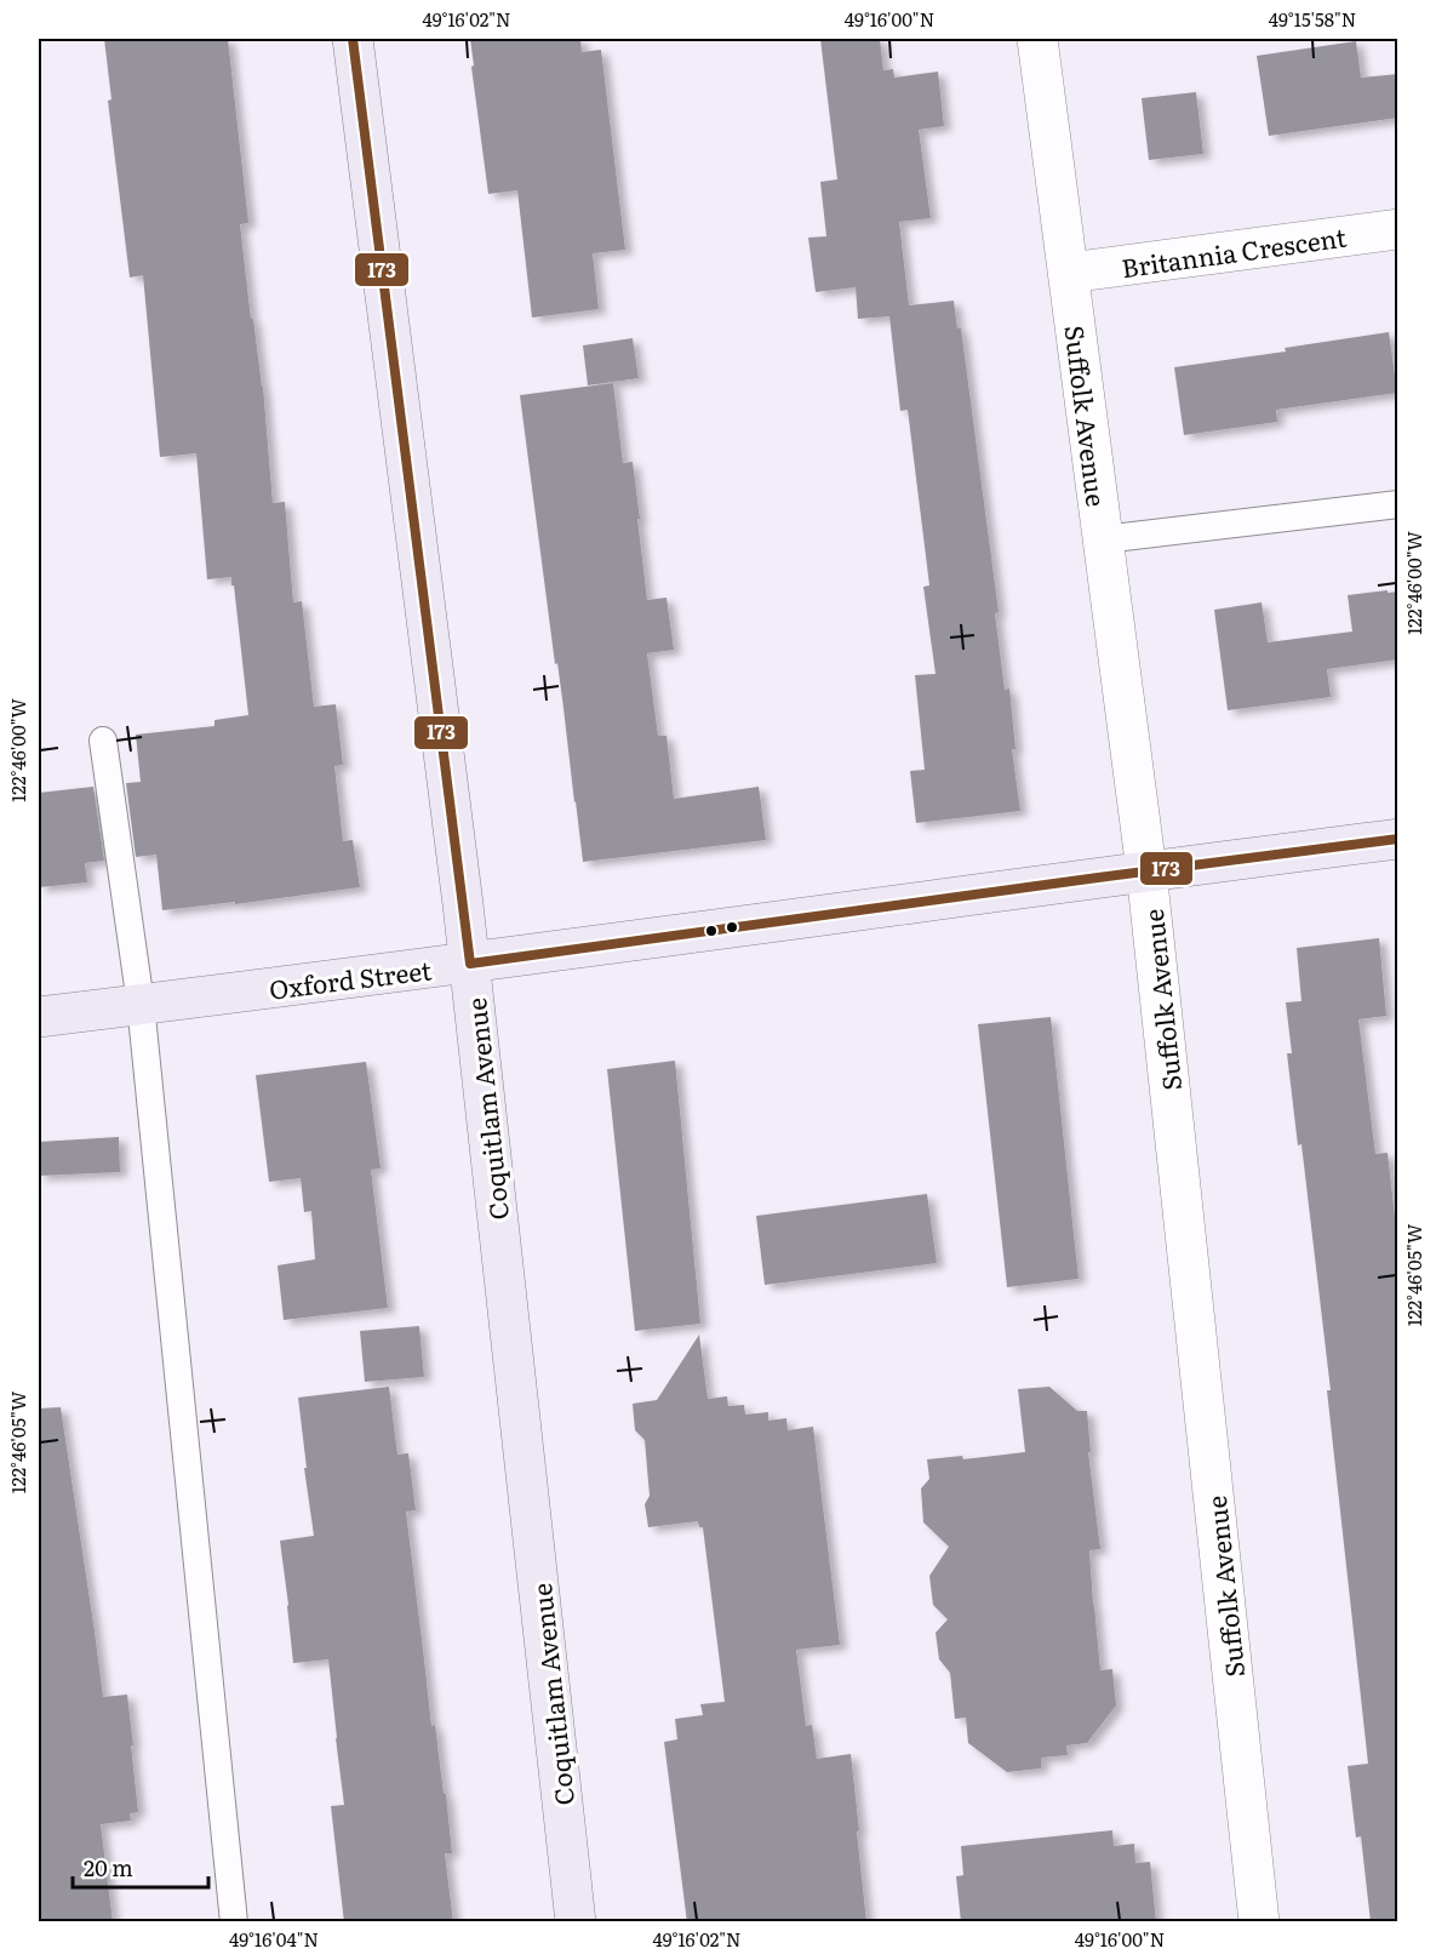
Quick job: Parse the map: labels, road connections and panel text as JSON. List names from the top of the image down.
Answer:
{
  "streets": {
    "street": [
      "Britannia Crescent",
      "Suffolk Avenue",
      "Oxford Street",
      "Coquitlam Avenue"
    ]
  },
  "crossings": [
    ["Britannia Crescent", "Suffolk Avenue"],
    ["Suffolk Avenue", "Oxford Street"],
    ["Oxford Street", "Coquitlam Avenue"]
  ],
  "lines": ["transit line 173"],
  "scale_bar": "20 m",
  "coordinates": [
    "49°16'02\"N",
    "49°16'00\"N",
    "49°15'58\"N",
    "122°46'00\"W",
    "122°46'05\"W",
    "49°16'04\"N"
  ]
}
